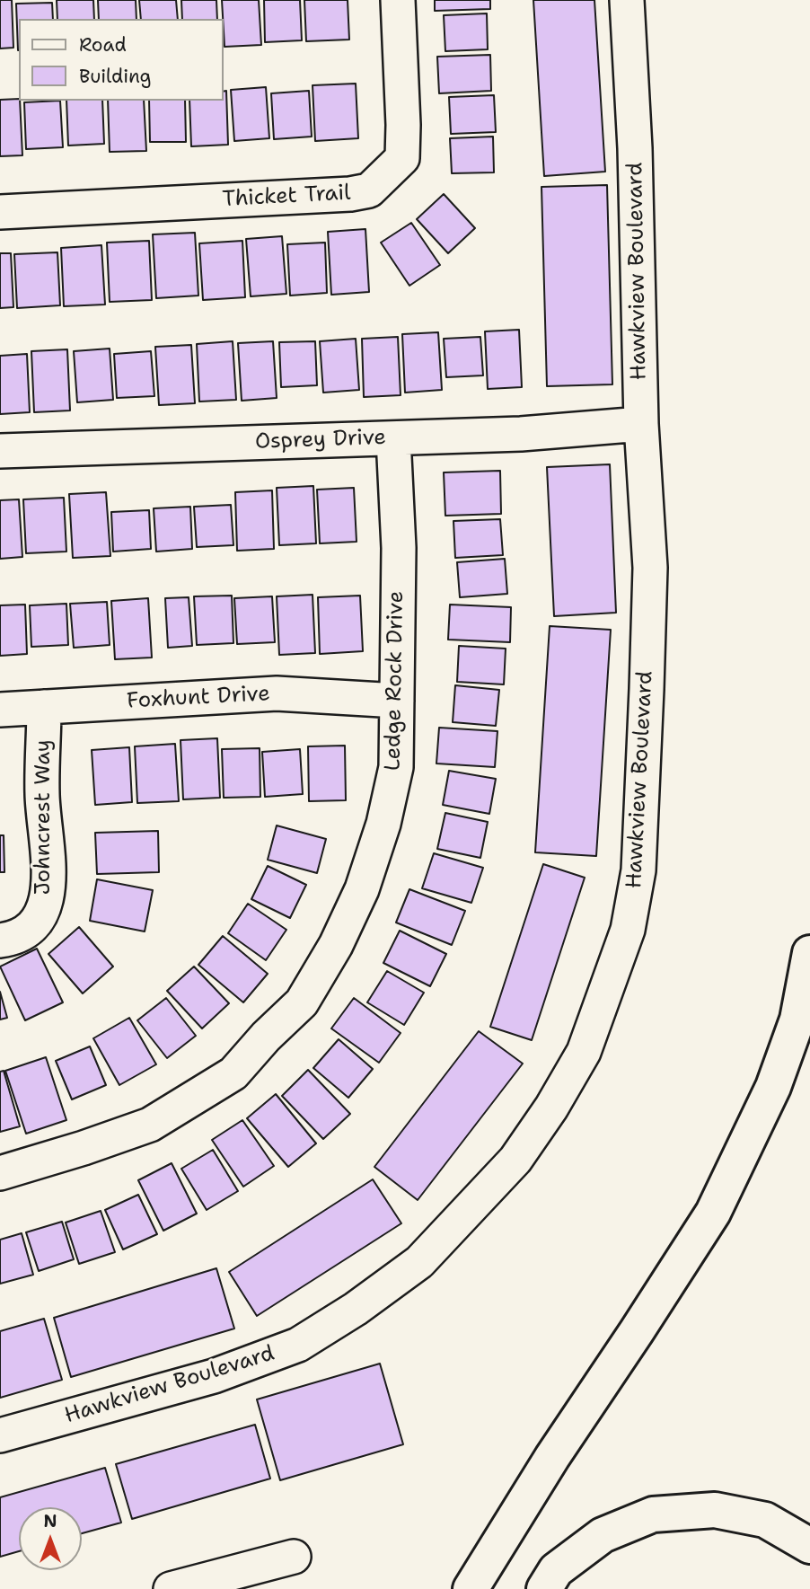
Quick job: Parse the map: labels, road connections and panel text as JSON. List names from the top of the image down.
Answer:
{
  "streets": {
    "street": [
      "Thicket Trail",
      "Hawkview Boulevard",
      "Osprey Drive",
      "Ledge Rock Drive",
      "Foxhunt Drive",
      "Johncrest Way"
    ]
  },
  "crossings": [
    ["Hawkview Boulevard", "Osprey Drive"],
    ["Osprey Drive", "Ledge Rock Drive"],
    ["Ledge Rock Drive", "Foxhunt Drive"],
    ["Foxhunt Drive", "Johncrest Way"]
  ],
  "legend": ["Road", "Building"],
  "north": "top"
}
